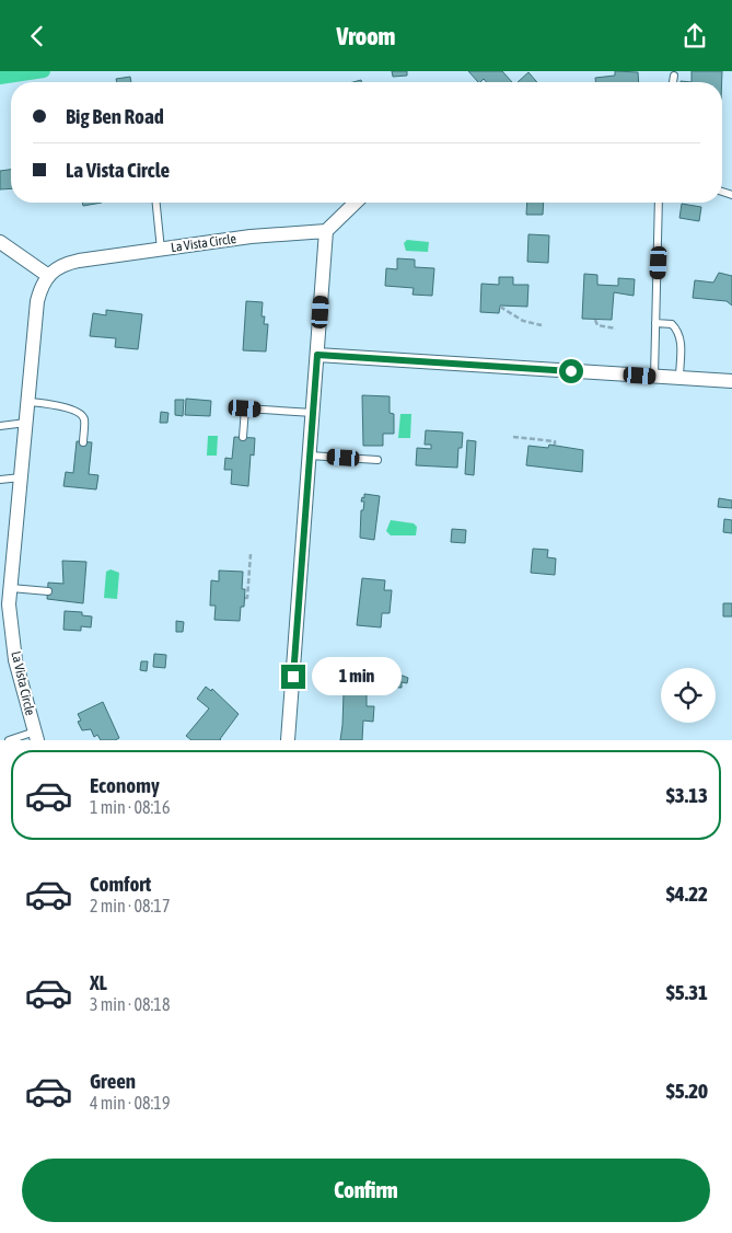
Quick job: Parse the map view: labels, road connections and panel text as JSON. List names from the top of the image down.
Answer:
{
  "streets": {
    "street": ["La Vista Circle"]
  },
  "page": {
    "header": "Vroom",
    "banner": ["Big Ben Road", "La Vista Circle"],
    "bubble": "1 min",
    "list": [
      {
        "name": "Economy",
        "note": "1 min · 08:16",
        "value": "$3.13"
      },
      {
        "name": "Comfort",
        "note": "2 min · 08:17",
        "value": "$4.22"
      },
      {
        "name": "XL",
        "note": "3 min · 08:18",
        "value": "$5.31"
      },
      {
        "name": "Green",
        "note": "4 min · 08:19",
        "value": "$5.20"
      }
    ],
    "buttons": "Confirm"
  }
}
